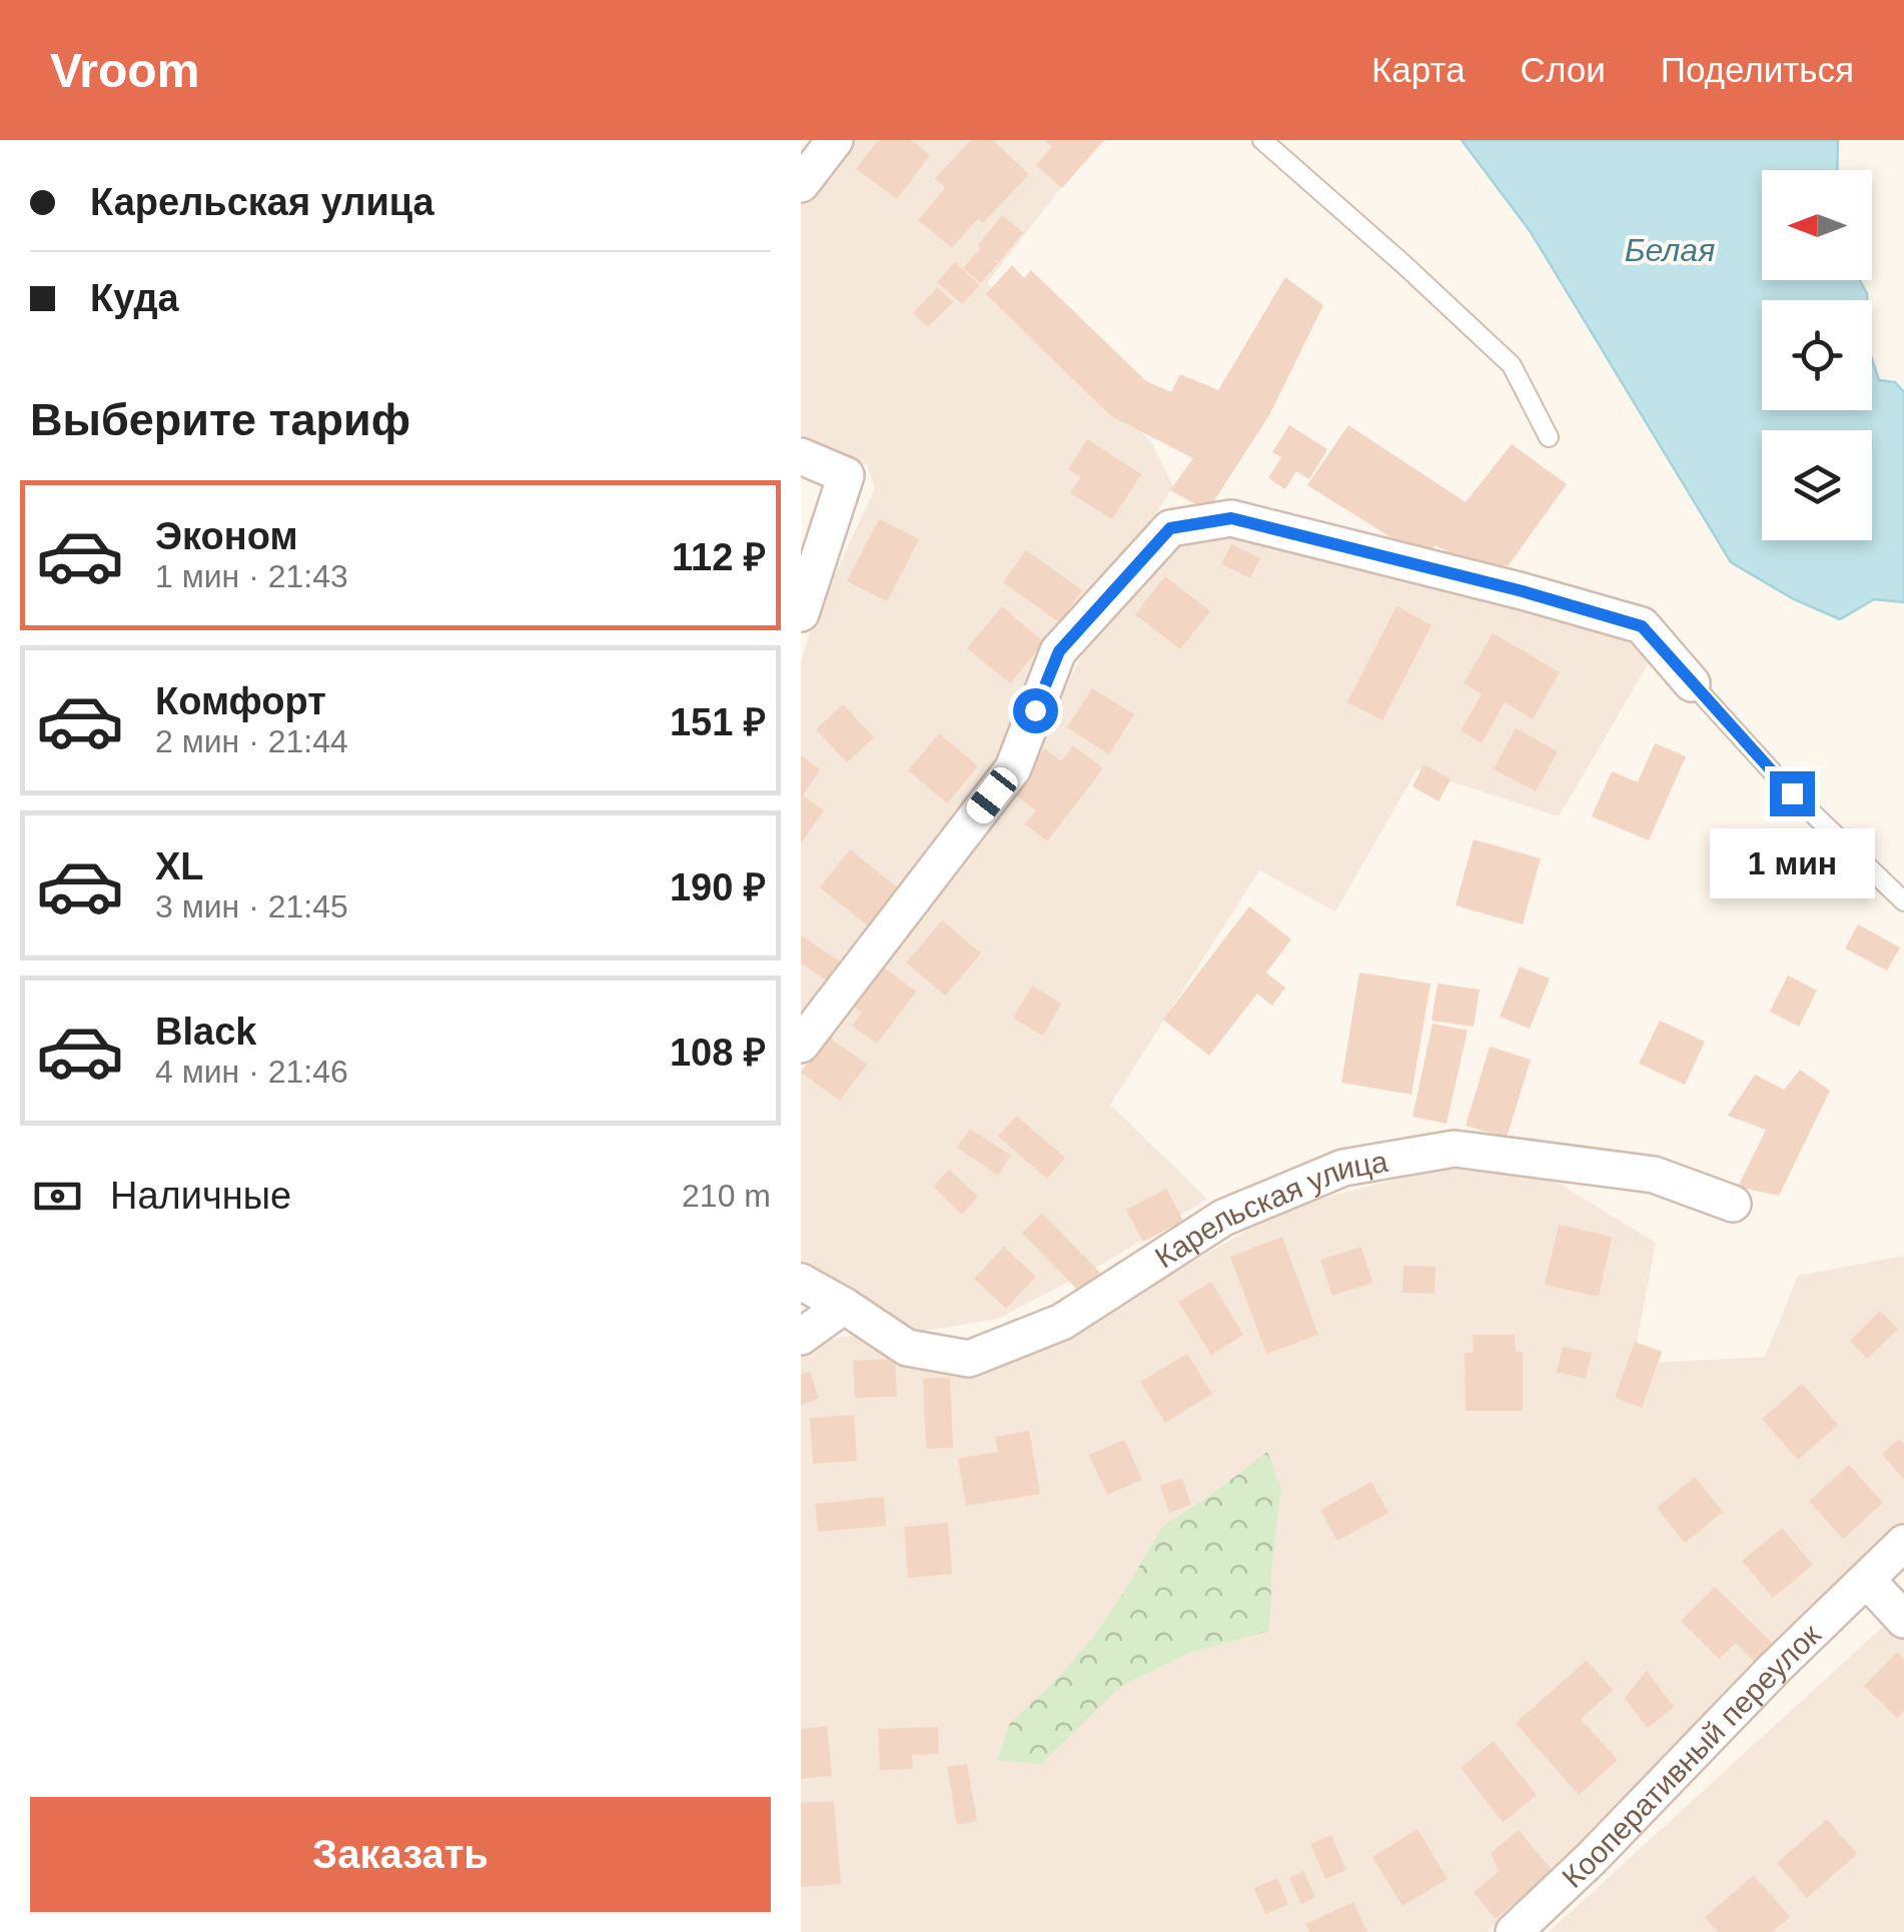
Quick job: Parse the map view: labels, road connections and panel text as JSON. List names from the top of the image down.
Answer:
{
  "streets": {
    "street": ["Карельская улица", "Кооперативный переулок"]
  },
  "water": ["Белая"],
  "north": "left",
  "page": {
    "header": "Vroom",
    "nav": ["Карта", "Слои", "Поделиться"],
    "banner": ["Карельская улица", "Куда"],
    "heading": "Выберите тариф",
    "list": [
      {
        "name": "Эконом",
        "note": "1 мин · 21:43",
        "value": "112 ₽"
      },
      {
        "name": "Комфорт",
        "note": "2 мин · 21:44",
        "value": "151 ₽"
      },
      {
        "name": "XL",
        "note": "3 мин · 21:45",
        "value": "190 ₽"
      },
      {
        "name": "Black",
        "note": "4 мин · 21:46",
        "value": "108 ₽"
      }
    ],
    "bubble": "1 мин",
    "pay": ["Наличные", "210 m"],
    "buttons": "Заказать"
  }
}
